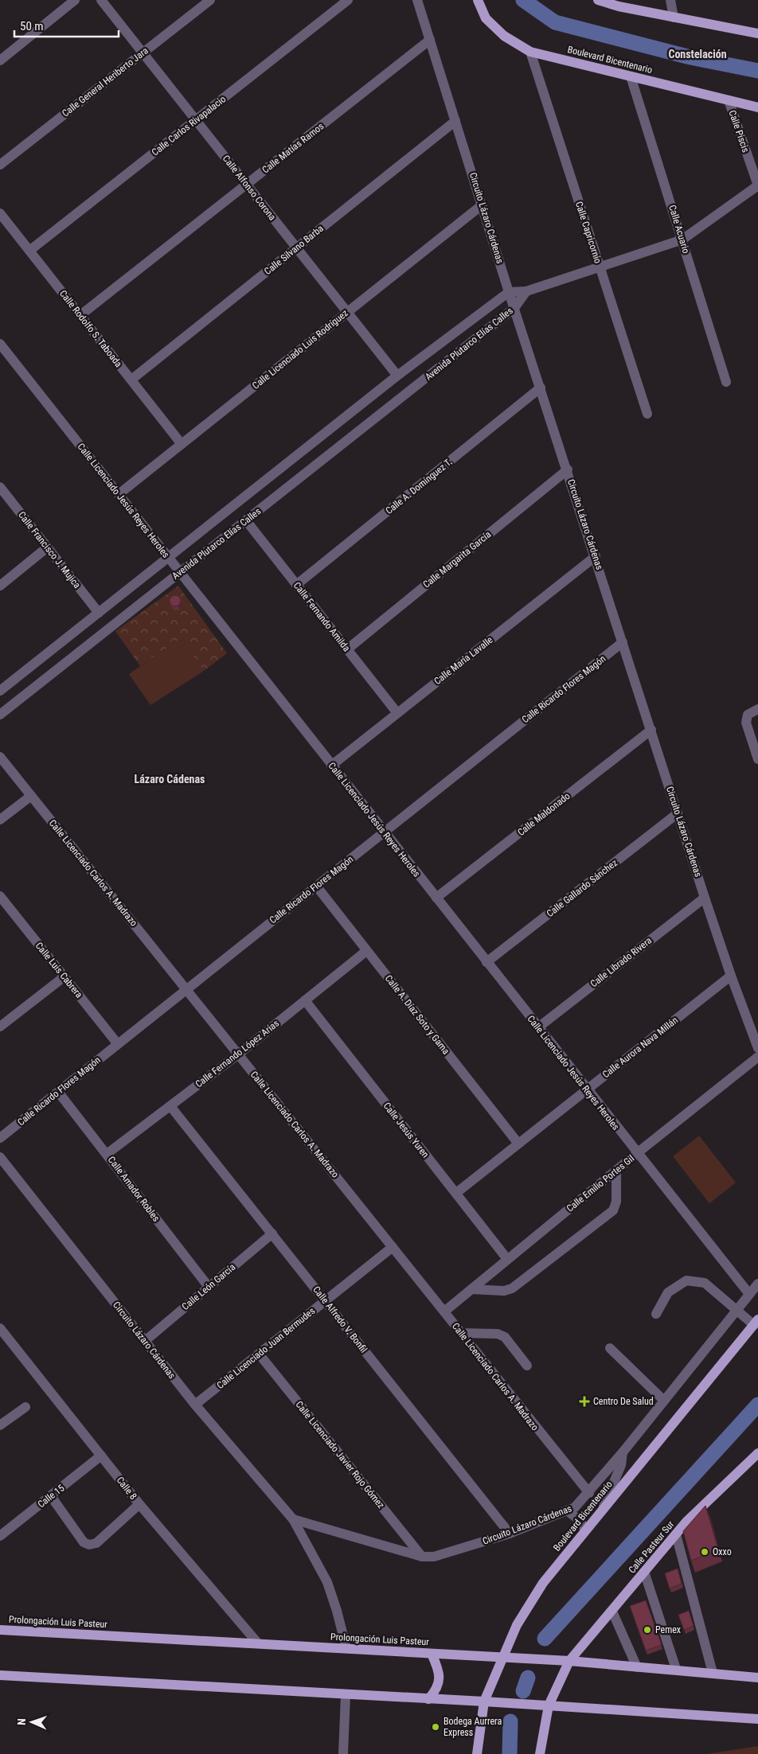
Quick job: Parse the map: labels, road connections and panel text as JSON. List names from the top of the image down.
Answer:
{
  "streets": {
    "main road": ["Boulevard Bicentenario", "Calle Pasteur Sur", "Prolongación Luis Pasteur"],
    "street": [
      "Calle General Heriberto Jara",
      "Calle Carlos Rivapalacio",
      "Calle Piscis",
      "Calle Matías Ramos",
      "Calle Alfonso Corona",
      "Circuito Lázaro Cárdenas",
      "Calle Acuario",
      "Calle Capricornio",
      "Calle Silvano Barba",
      "Calle Rodolfo S. Taboada",
      "Avenida Plutarco Elías Calles",
      "Calle Licenciado Luis Rodríguez",
      "Calle A. Domínguez T.",
      "Calle Licenciado Jesús Reyes Heroles",
      "Calle Francisco J. Mujica",
      "Calle Margarita García",
      "Calle Fernando Amilda",
      "Calle María Lavalle",
      "Calle Ricardo Flores Magón",
      "Calle Maldonado",
      "Calle Licenciado Carlos A. Madrazo",
      "Calle Gallardo Sánchez",
      "Calle Librado Rivera",
      "Calle Luis Cabrera",
      "Calle A. Díaz Soto y Gama",
      "Calle Aurora Nava Millán",
      "Calle Fernando López Arias",
      "Calle Jesús Yuren",
      "Calle Emilio Portes Gil",
      "Calle Amador Robles",
      "Calle León García",
      "Calle Alfredo V. Bonfil",
      "Calle Licenciado Juan Bermudes",
      "Calle Licenciado Javier Rojo Gómez",
      "Calle 8",
      "Calle 15"
    ]
  },
  "crossings": [
    ["Boulevard Bicentenario", "Calle Piscis"],
    ["Boulevard Bicentenario", "Calle Acuario"],
    ["Boulevard Bicentenario", "Calle Capricornio"],
    ["Boulevard Bicentenario", "Prolongación Luis Pasteur"],
    ["Calle General Heriberto Jara", "Calle Alfonso Corona"],
    ["Calle Carlos Rivapalacio", "Calle Alfonso Corona"],
    ["Calle Carlos Rivapalacio", "Calle Rodolfo S. Taboada"],
    ["Calle Matías Ramos", "Calle Alfonso Corona"],
    ["Calle Matías Ramos", "Circuito Lázaro Cárdenas"],
    ["Calle Matías Ramos", "Calle Rodolfo S. Taboada"],
    ["Calle Alfonso Corona", "Calle Silvano Barba"],
    ["Calle Alfonso Corona", "Avenida Plutarco Elías Calles"],
    ["Calle Alfonso Corona", "Calle Licenciado Luis Rodríguez"],
    ["Circuito Lázaro Cárdenas", "Calle Silvano Barba"],
    ["Circuito Lázaro Cárdenas", "Avenida Plutarco Elías Calles"],
    ["Circuito Lázaro Cárdenas", "Calle Licenciado Luis Rodríguez"],
    ["Circuito Lázaro Cárdenas", "Calle A. Domínguez T."],
    ["Circuito Lázaro Cárdenas", "Calle Licenciado Jesús Reyes Heroles"],
    ["Circuito Lázaro Cárdenas", "Calle Margarita García"],
    ["Circuito Lázaro Cárdenas", "Calle María Lavalle"],
    ["Circuito Lázaro Cárdenas", "Calle Ricardo Flores Magón"],
    ["Circuito Lázaro Cárdenas", "Calle Maldonado"],
    ["Circuito Lázaro Cárdenas", "Calle Licenciado Carlos A. Madrazo"],
    ["Circuito Lázaro Cárdenas", "Calle Gallardo Sánchez"],
    ["Circuito Lázaro Cárdenas", "Calle Librado Rivera"],
    ["Circuito Lázaro Cárdenas", "Calle Aurora Nava Millán"],
    ["Circuito Lázaro Cárdenas", "Calle León García"],
    ["Circuito Lázaro Cárdenas", "Calle Alfredo V. Bonfil"],
    ["Circuito Lázaro Cárdenas", "Calle Licenciado Juan Bermudes"],
    ["Circuito Lázaro Cárdenas", "Calle Licenciado Javier Rojo Gómez"],
    ["Circuito Lázaro Cárdenas", "Prolongación Luis Pasteur"],
    ["Calle Silvano Barba", "Calle Rodolfo S. Taboada"],
    ["Calle Rodolfo S. Taboada", "Calle Licenciado Luis Rodríguez"],
    ["Avenida Plutarco Elías Calles", "Calle Licenciado Jesús Reyes Heroles"],
    ["Avenida Plutarco Elías Calles", "Calle Francisco J. Mujica"],
    ["Avenida Plutarco Elías Calles", "Calle Fernando Amilda"],
    ["Calle Licenciado Luis Rodríguez", "Calle Licenciado Jesús Reyes Heroles"],
    ["Calle A. Domínguez T.", "Calle Fernando Amilda"],
    ["Calle Licenciado Jesús Reyes Heroles", "Calle María Lavalle"],
    ["Calle Licenciado Jesús Reyes Heroles", "Calle Ricardo Flores Magón"],
    ["Calle Licenciado Jesús Reyes Heroles", "Calle Maldonado"],
    ["Calle Licenciado Jesús Reyes Heroles", "Calle Gallardo Sánchez"],
    ["Calle Licenciado Jesús Reyes Heroles", "Calle Librado Rivera"],
    ["Calle Licenciado Jesús Reyes Heroles", "Calle Aurora Nava Millán"],
    ["Calle Licenciado Jesús Reyes Heroles", "Calle Emilio Portes Gil"],
    ["Calle Margarita García", "Calle Fernando Amilda"],
    ["Calle Fernando Amilda", "Calle María Lavalle"],
    ["Calle Ricardo Flores Magón", "Calle Licenciado Carlos A. Madrazo"],
    ["Calle Ricardo Flores Magón", "Calle Luis Cabrera"],
    ["Calle Ricardo Flores Magón", "Calle A. Díaz Soto y Gama"],
    ["Calle Ricardo Flores Magón", "Calle Amador Robles"],
    ["Calle Licenciado Carlos A. Madrazo", "Calle Fernando López Arias"],
    ["Calle Licenciado Carlos A. Madrazo", "Calle Emilio Portes Gil"],
    ["Calle Licenciado Carlos A. Madrazo", "Calle Licenciado Juan Bermudes"],
    ["Calle A. Díaz Soto y Gama", "Calle Aurora Nava Millán"],
    ["Calle A. Díaz Soto y Gama", "Calle Fernando López Arias"],
    ["Calle Aurora Nava Millán", "Calle Jesús Yuren"],
    ["Calle Fernando López Arias", "Calle Jesús Yuren"],
    ["Calle Fernando López Arias", "Calle Amador Robles"],
    ["Calle Fernando López Arias", "Calle Alfredo V. Bonfil"],
    ["Calle Jesús Yuren", "Calle Emilio Portes Gil"],
    ["Calle Amador Robles", "Calle León García"],
    ["Calle León García", "Calle Alfredo V. Bonfil"],
    ["Calle Alfredo V. Bonfil", "Calle Licenciado Juan Bermudes"],
    ["Calle Licenciado Juan Bermudes", "Calle Licenciado Javier Rojo Gómez"],
    ["Calle 8", "Calle 15"],
    ["Calle 8", "Prolongación Luis Pasteur"],
    ["Calle Pasteur Sur", "Prolongación Luis Pasteur"]
  ],
  "districts": ["Constelación", "Lázaro Cádenas"],
  "places": {
    "health": ["Centro De Salud"],
    "other": ["Oxxo", "Pemex", "Bodega Aurrera Express"]
  },
  "scale_bar": "50 m",
  "north": "left"
}
